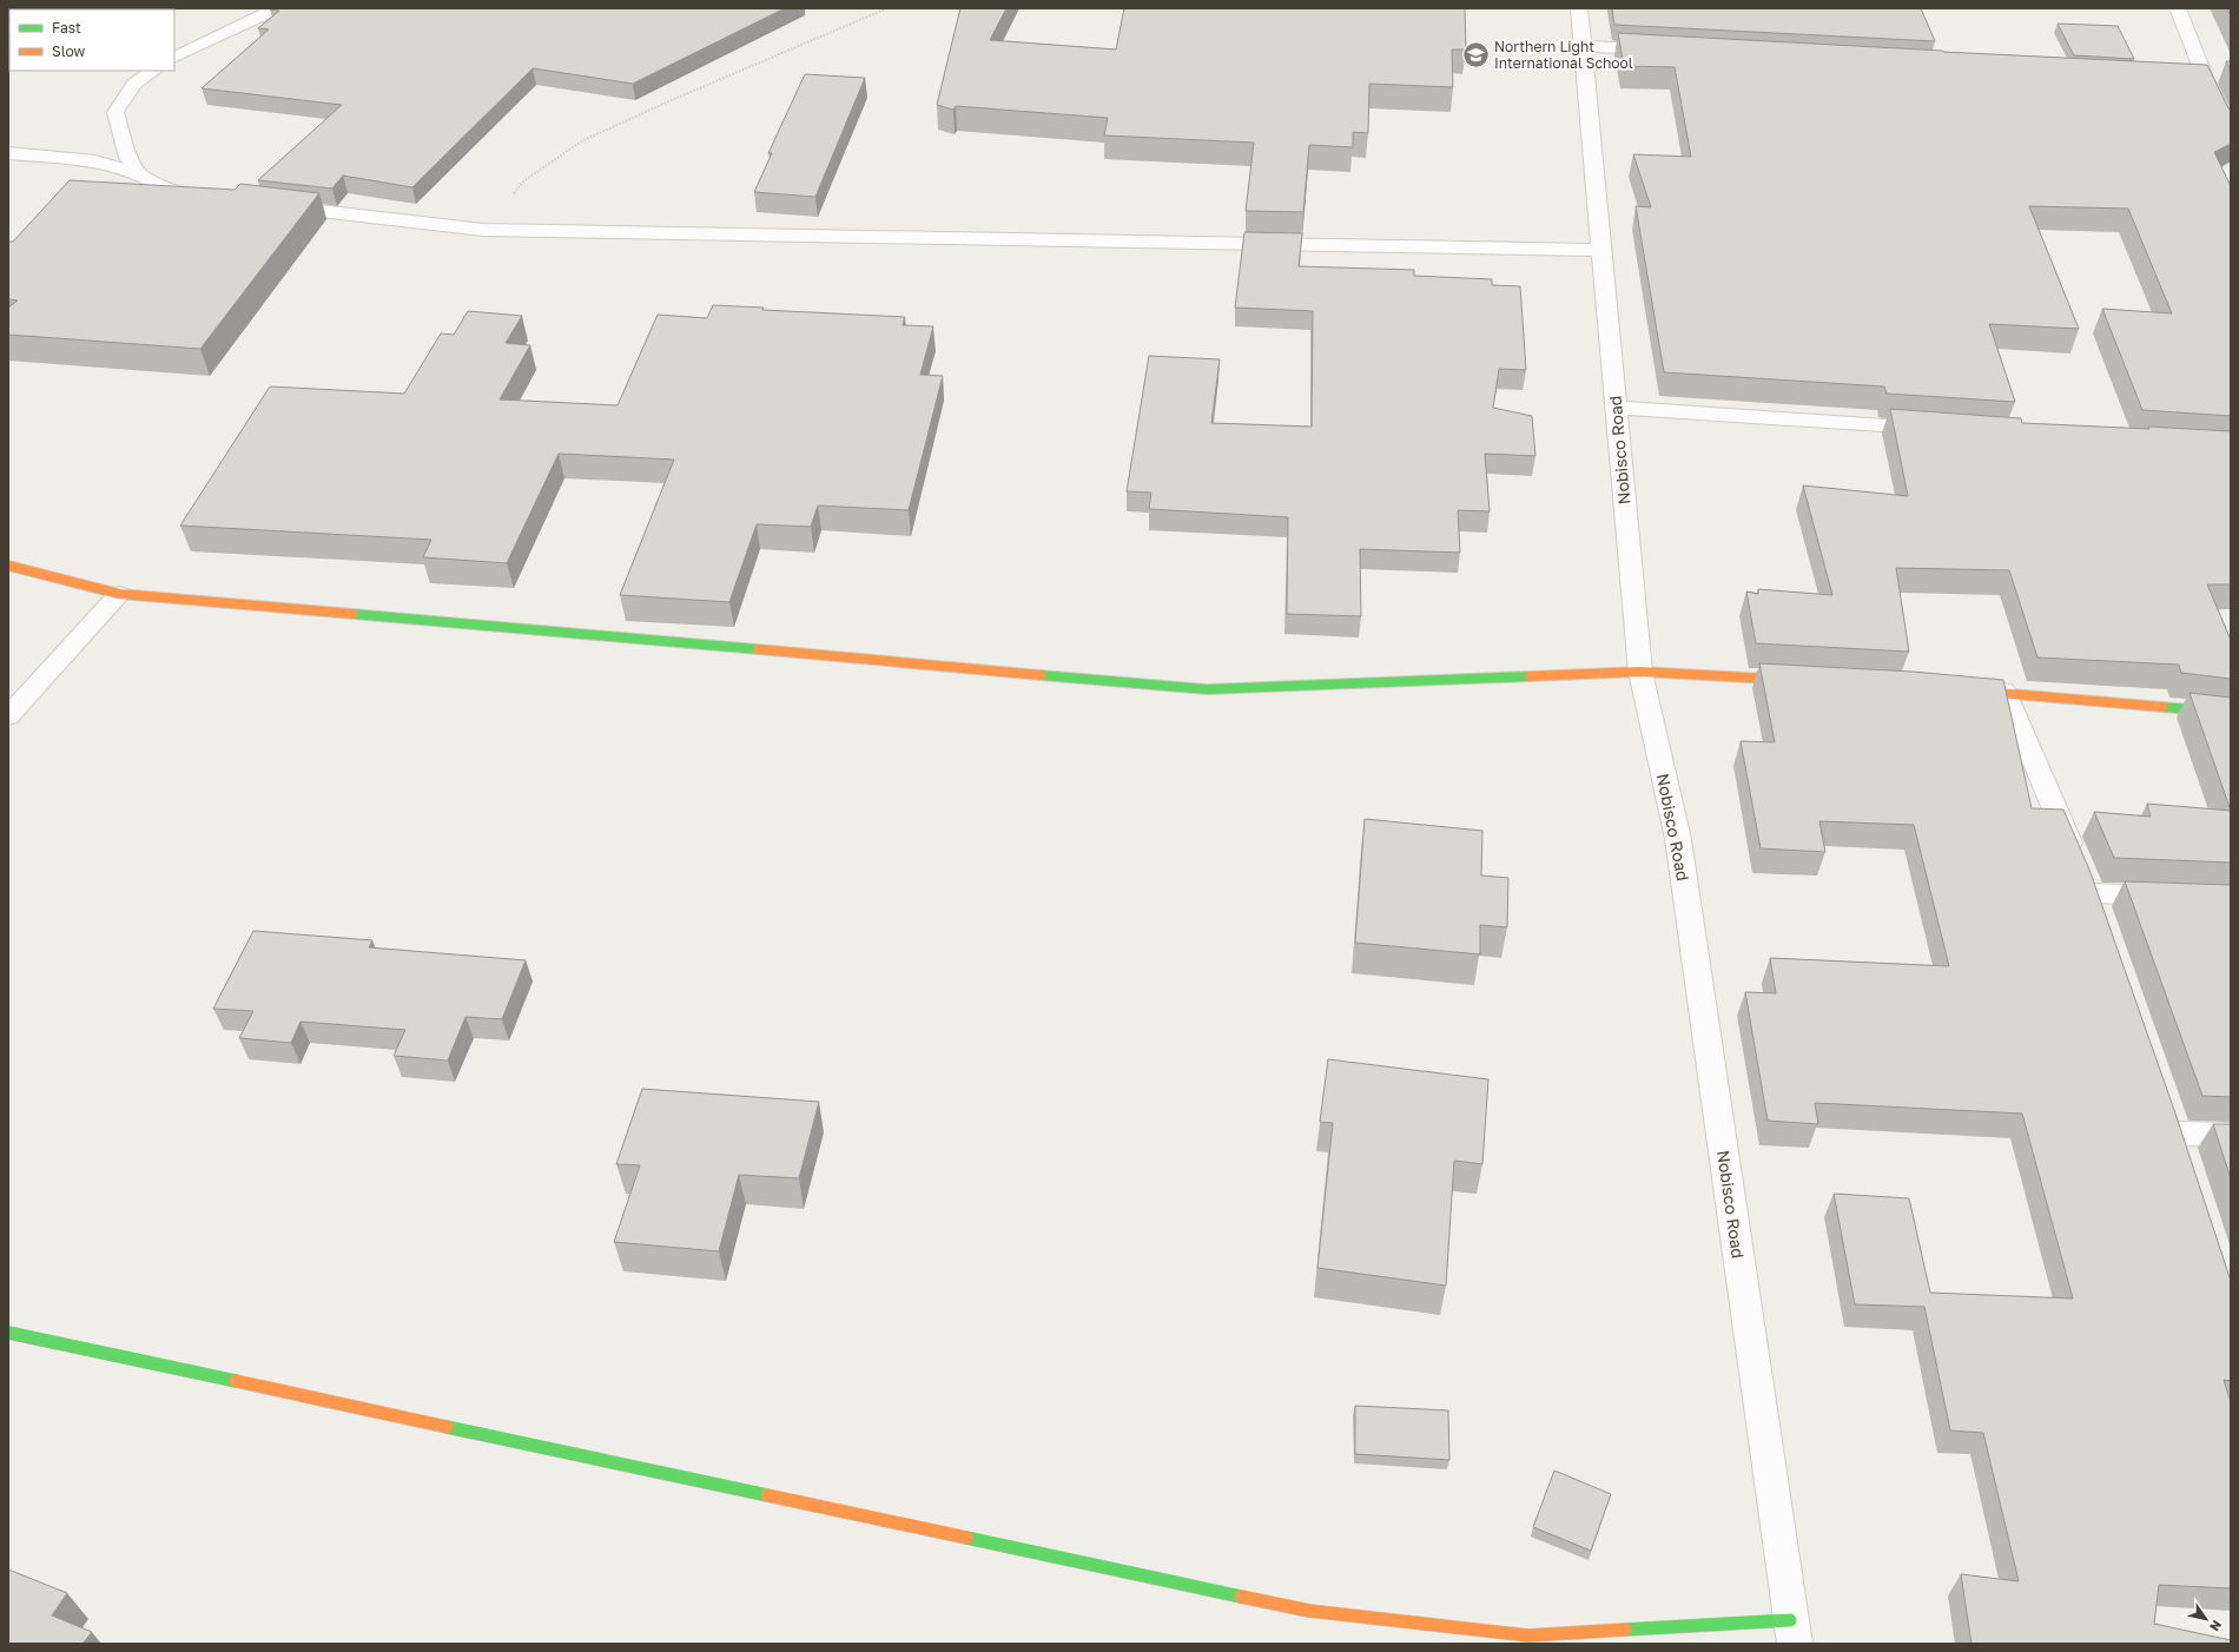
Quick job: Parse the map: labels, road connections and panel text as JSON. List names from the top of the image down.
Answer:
{
  "streets": {
    "street": ["Nobisco Road"]
  },
  "places": {
    "school or university": ["Northern Light International School"]
  },
  "legend": ["Fast", "Slow"],
  "north": "bottom right"
}
